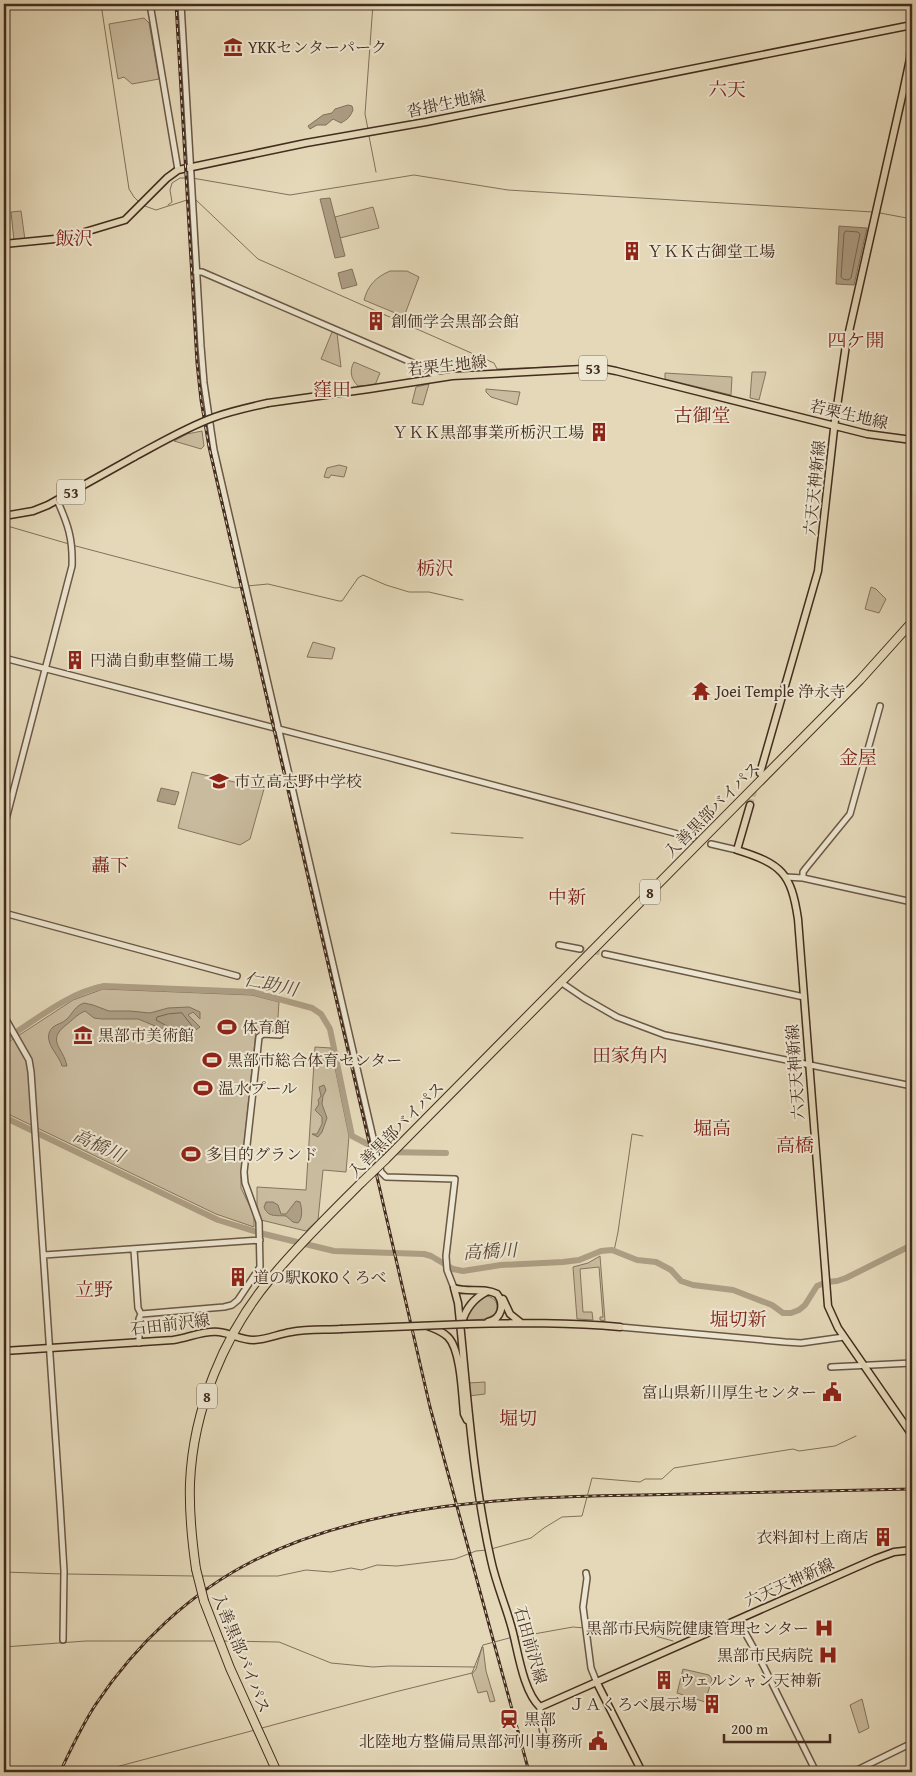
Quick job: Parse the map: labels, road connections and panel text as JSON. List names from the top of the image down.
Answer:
{
  "streets": {
    "highway": ["入善黒部バイパス", "8"],
    "main road": [
      "沓掛生地線",
      "若栗生地線",
      "53",
      "六天天神新線",
      "石田前沢線"
    ]
  },
  "crossings": [
    ["沓掛生地線", "六天天神新線"],
    ["若栗生地線", "六天天神新線"],
    ["六天天神新線", "石田前沢線"],
    ["入善黒部バイパス", "石田前沢線"]
  ],
  "districts": [
    "六天",
    "飯沢",
    "四ケ開",
    "窪田",
    "古御堂",
    "栃沢",
    "金屋",
    "轟下",
    "中新",
    "田家角内",
    "堀高",
    "高橋",
    "立野",
    "堀切新",
    "堀切"
  ],
  "water": ["仁助川", "高橋川"],
  "places": {
    "museum": ["YKKセンターパーク", "黒部市美術館"],
    "building": [
      "ＹＫＫ古御堂工場",
      "創価学会黒部会館",
      "ＹＫＫ黒部事業所栃沢工場",
      "円満自動車整備工場",
      "道の駅KOKOくろべ",
      "衣料卸村上商店",
      "ウェルシャン天神新",
      "ＪＡくろべ展示場"
    ],
    "temple": ["Joei Temple 浄永寺"],
    "school or university": ["市立高志野中学校"],
    "sports": [
      "体育館",
      "黒部市総合体育センター",
      "温水プール",
      "多目的グランド"
    ],
    "public building": ["富山県新川厚生センター", "北陸地方整備局黒部河川事務所"],
    "hospital": ["黒部市民病院健康管理センター", "黒部市民病院"],
    "station": ["黒部"]
  },
  "scale_bar": "200 m"
}
